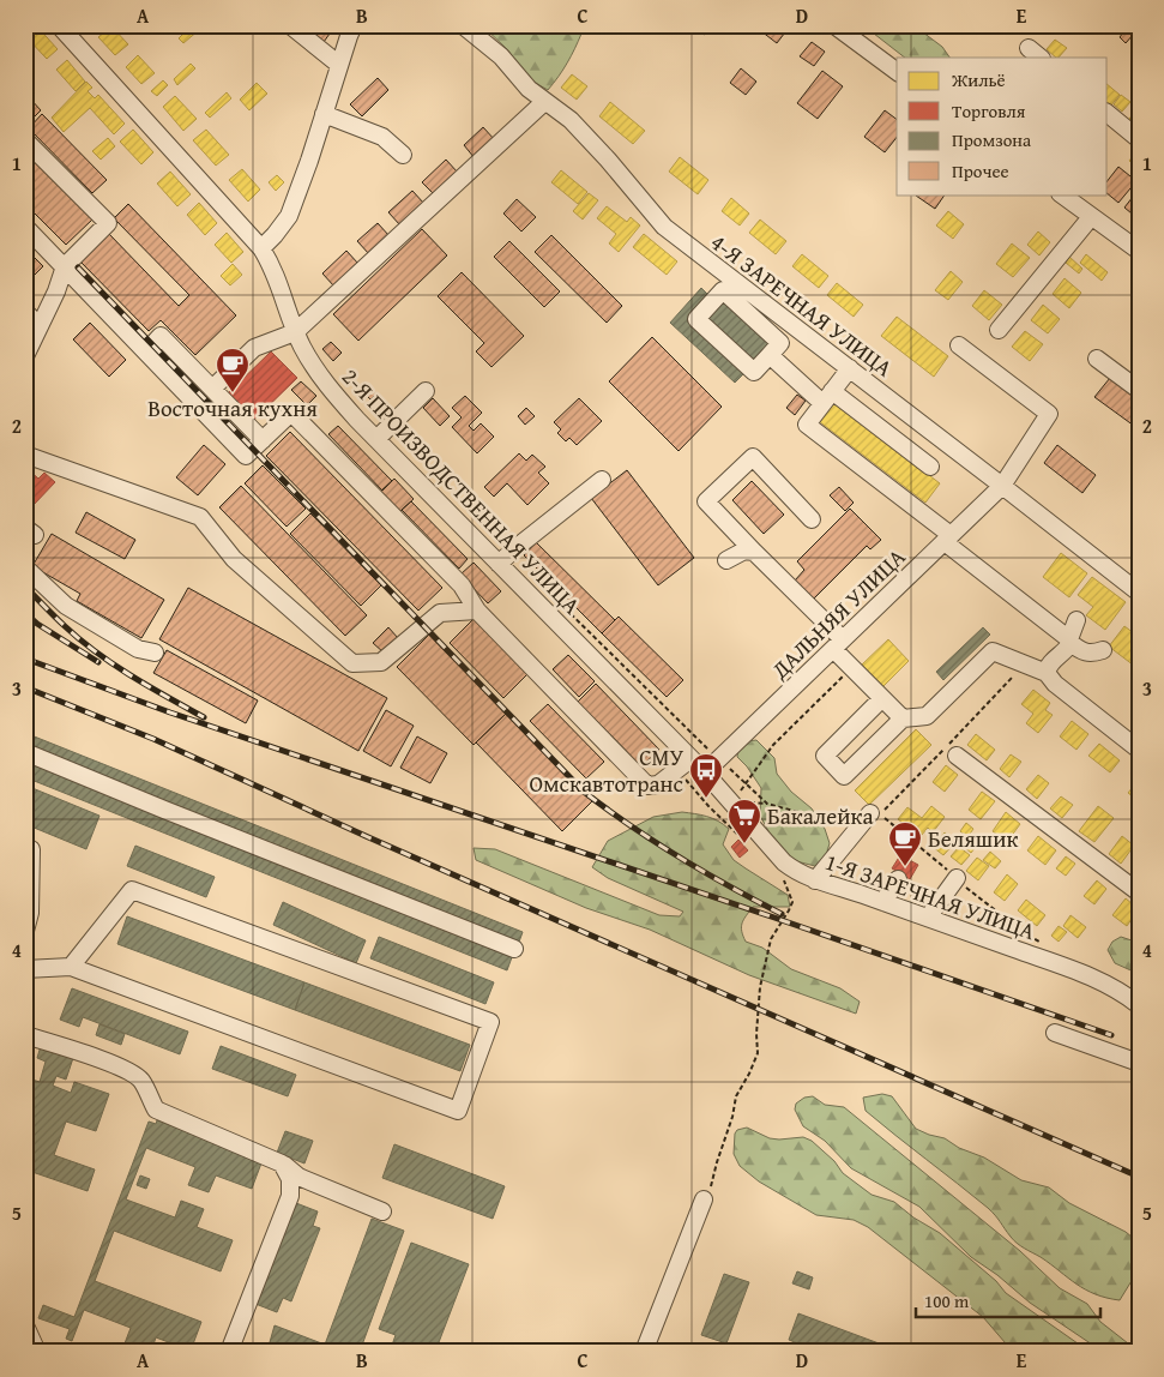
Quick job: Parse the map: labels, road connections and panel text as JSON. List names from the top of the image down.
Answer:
{
  "streets": {
    "street": [
      "4-Я ЗАРЕЧНАЯ УЛИЦА",
      "2-Я ПРОИЗВОДСТВЕННАЯ УЛИЦА",
      "ДАЛЬНЯЯ УЛИЦА",
      "1-Я ЗАРЕЧНАЯ УЛИЦА"
    ]
  },
  "crossings": [
    ["4-Я ЗАРЕЧНАЯ УЛИЦА", "ДАЛЬНЯЯ УЛИЦА"],
    ["2-Я ПРОИЗВОДСТВЕННАЯ УЛИЦА", "ДАЛЬНЯЯ УЛИЦА"],
    ["2-Я ПРОИЗВОДСТВЕННАЯ УЛИЦА", "1-Я ЗАРЕЧНАЯ УЛИЦА"],
    ["ДАЛЬНЯЯ УЛИЦА", "1-Я ЗАРЕЧНАЯ УЛИЦА"]
  ],
  "places": {
    "cafe": ["Восточная кухня", "Беляшик"],
    "bus stop": ["СМУ Омскавтотранс"],
    "supermarket": ["Бакалейка"]
  },
  "legend": [
    "Жильё",
    "Торговля",
    "Промзона",
    "Прочее"
  ],
  "scale_bar": "100 m",
  "grid": {
    "columns": [
      "A",
      "B",
      "C",
      "D",
      "E"
    ],
    "rows": [
      "1",
      "2",
      "3",
      "4",
      "5"
    ]
  }
}
